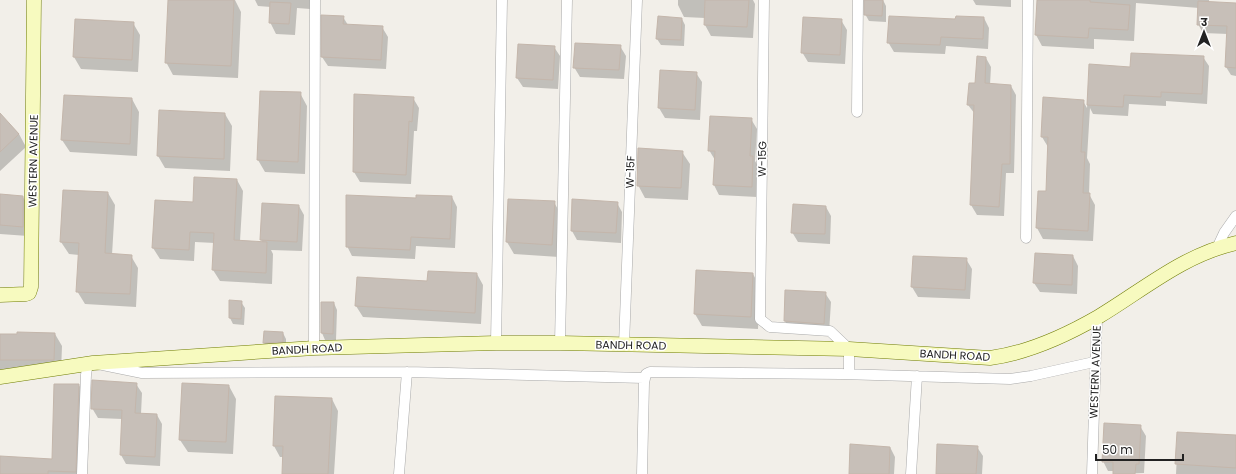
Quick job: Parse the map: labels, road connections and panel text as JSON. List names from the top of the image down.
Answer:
{
  "streets": {
    "street": [
      "W-15G",
      "WESTERN AVENUE",
      "W-15F",
      "BANDH ROAD"
    ]
  },
  "crossings": [
    ["W-15G", "BANDH ROAD"],
    ["WESTERN AVENUE", "BANDH ROAD"],
    ["W-15F", "BANDH ROAD"]
  ],
  "scale_bar": "50 m",
  "north": "top"
}
